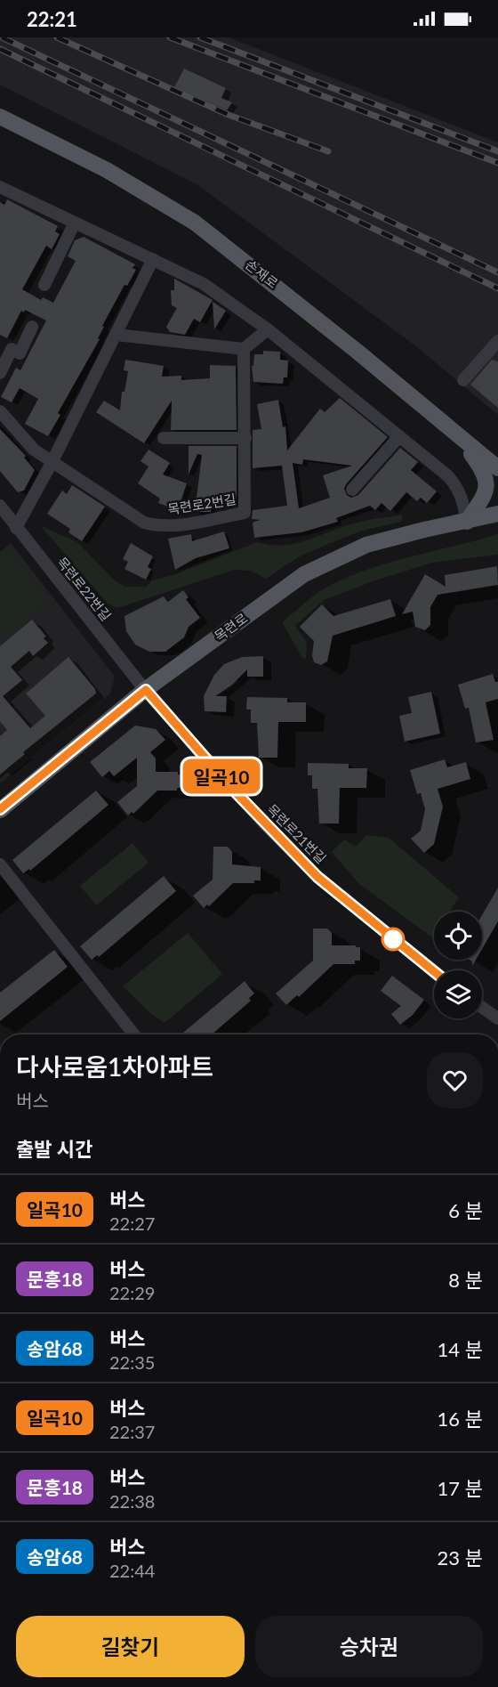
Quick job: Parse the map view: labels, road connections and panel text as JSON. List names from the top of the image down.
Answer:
{
  "streets": {
    "main road": ["손재로", "목련로"],
    "street": ["목련로2번길", "목련로22번길", "목련로21번길"]
  },
  "crossings": [
    ["목련로22번길", "목련로"],
    ["목련로22번길", "목련로21번길"],
    ["목련로", "목련로21번길"]
  ],
  "lines": ["bus line 일곡10"],
  "page": {
    "status": "22:21",
    "on_map": "일곡10",
    "heading": [
      ["다사로움1차아파트", "버스"],
      "출발 시간"
    ],
    "list": [
      {
        "mark": "일곡10",
        "name": "버스",
        "note": "22:27",
        "value": "6 분"
      },
      {
        "mark": "문흥18",
        "name": "버스",
        "note": "22:29",
        "value": "8 분"
      },
      {
        "mark": "송암68",
        "name": "버스",
        "note": "22:35",
        "value": "14 분"
      },
      {
        "mark": "일곡10",
        "name": "버스",
        "note": "22:37",
        "value": "16 분"
      },
      {
        "mark": "문흥18",
        "name": "버스",
        "note": "22:38",
        "value": "17 분"
      },
      {
        "mark": "송암68",
        "name": "버스",
        "note": "22:44",
        "value": "23 분"
      }
    ],
    "buttons": ["길찾기", "승차권"]
  }
}
